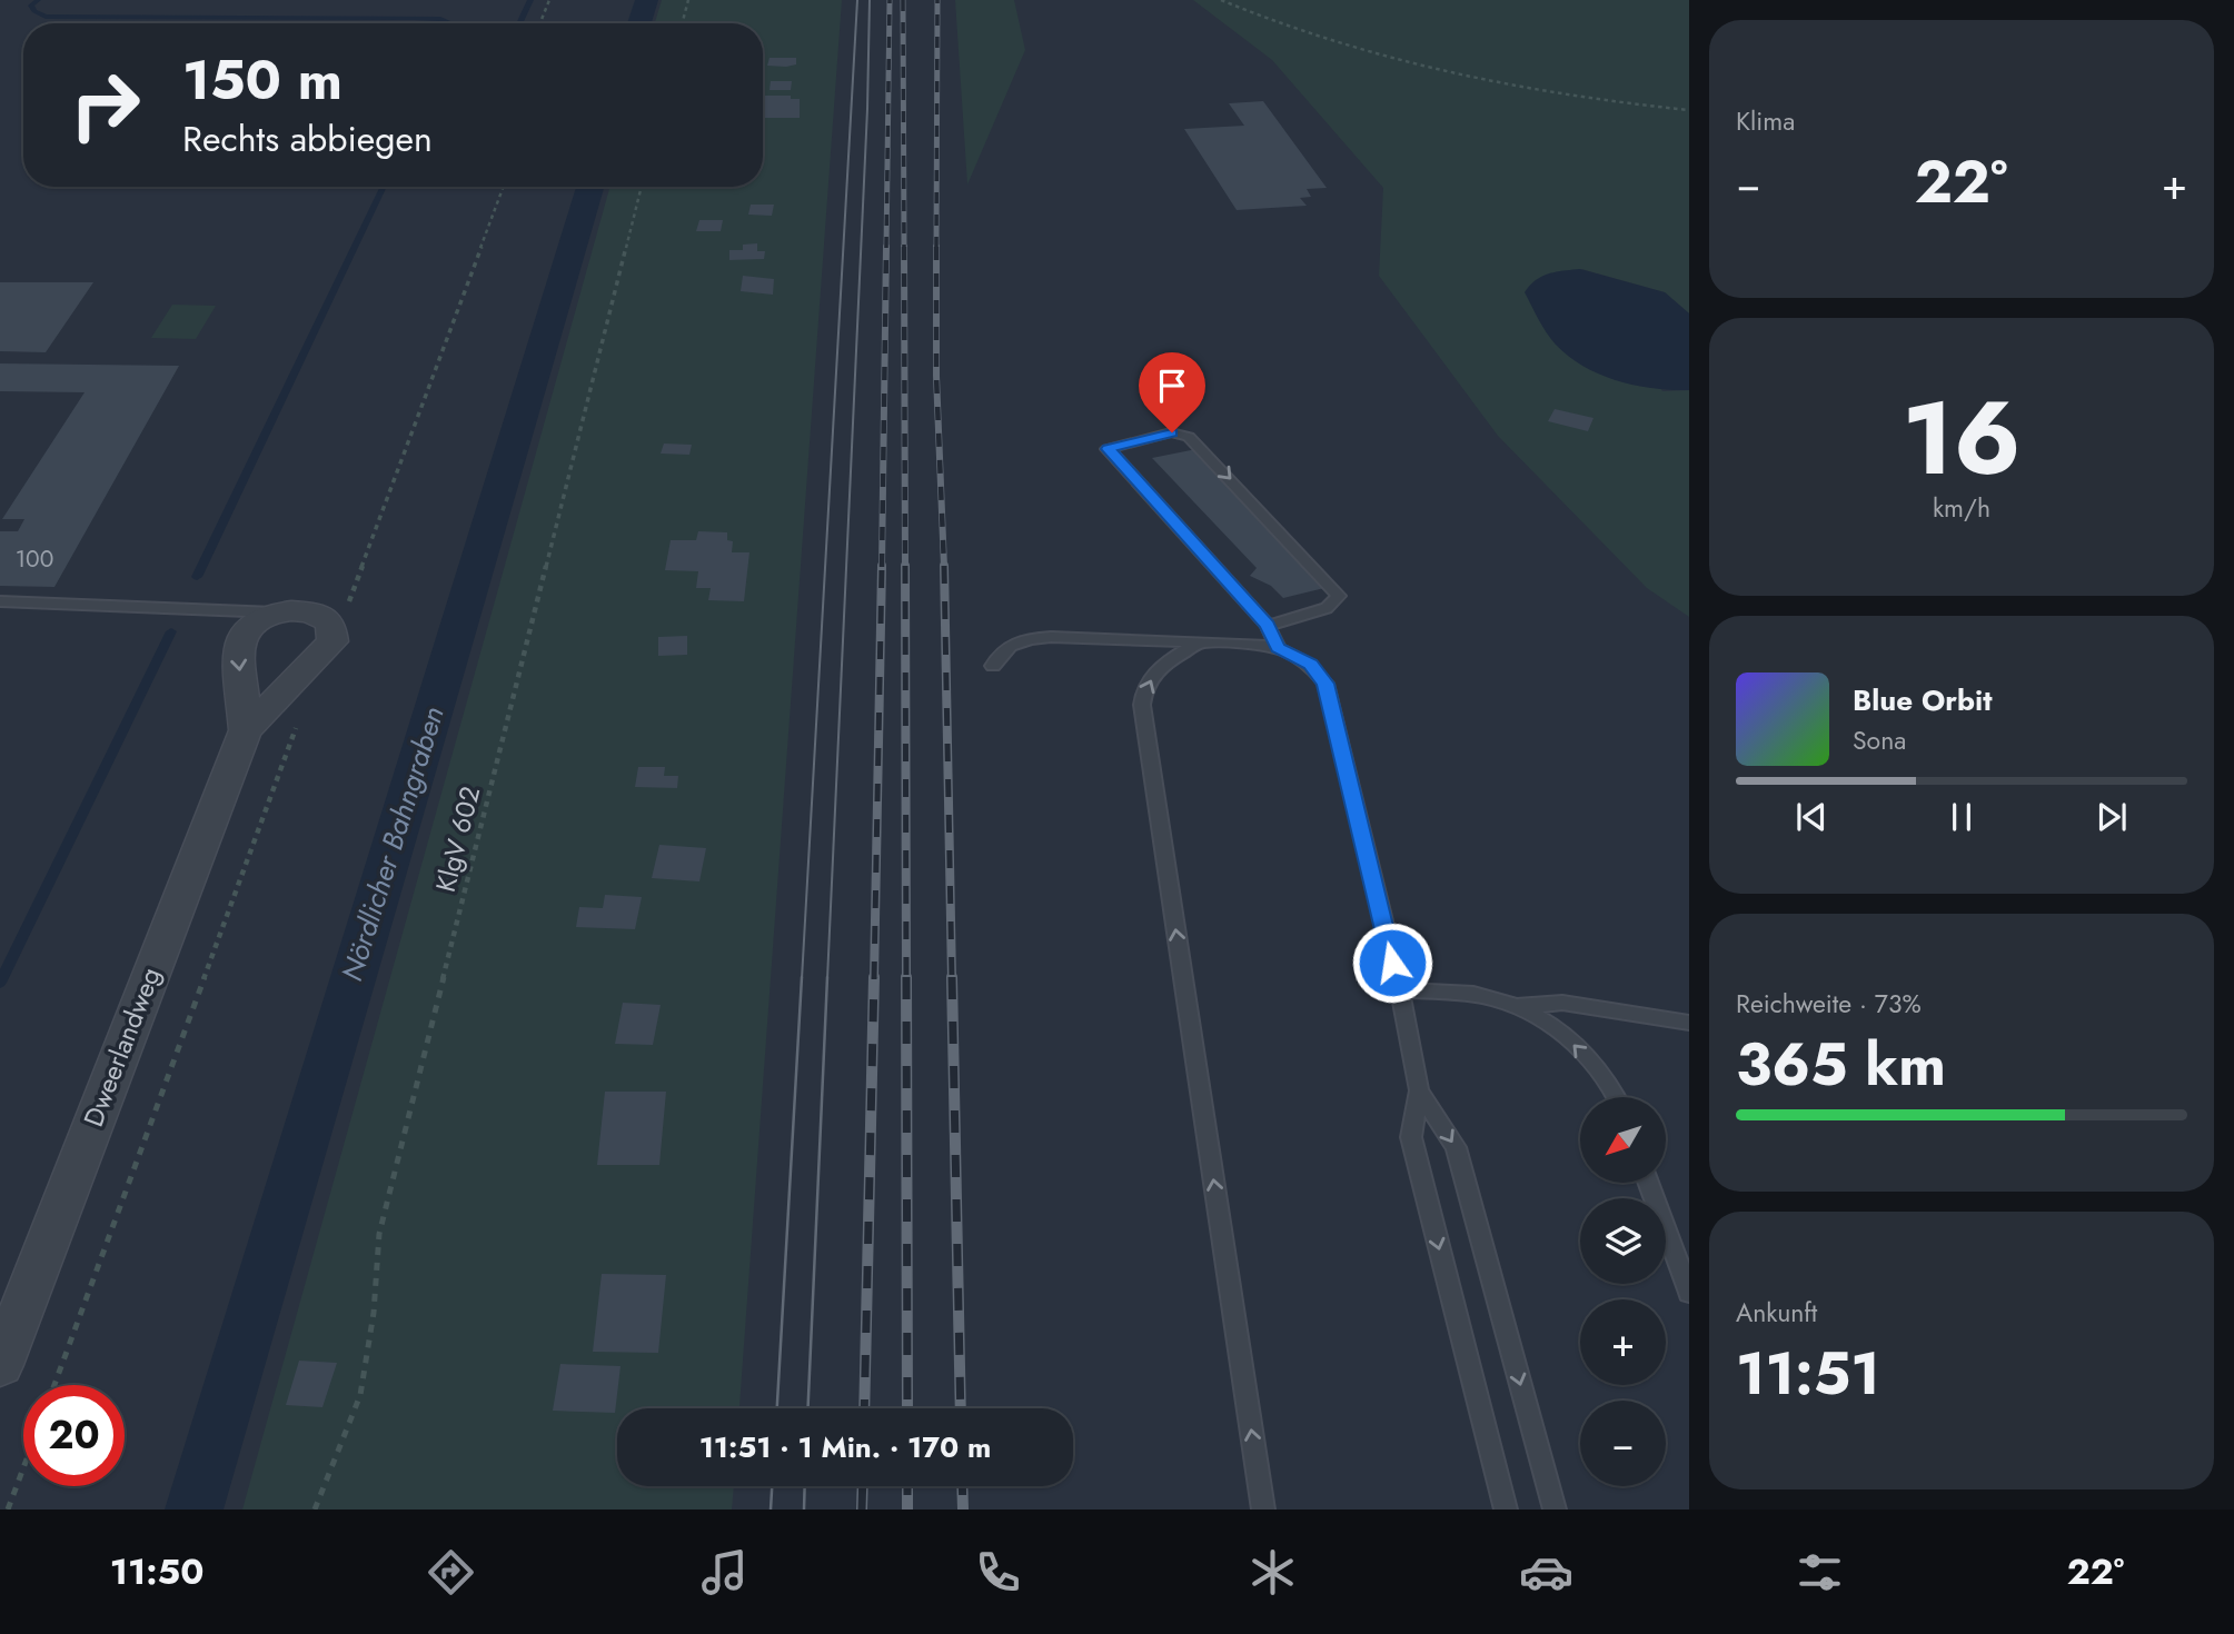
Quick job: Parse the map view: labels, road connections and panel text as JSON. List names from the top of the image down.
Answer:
{
  "streets": {
    "street": ["Dweerlandweg"],
    "path": ["KlgV 602"]
  },
  "water": ["Nördlicher Bahngraben"],
  "house_numbers": ["100"],
  "north": "bottom left",
  "page": {
    "tile": [
      "Klima",
      ["16", "km/h"],
      ["Reichweite · 73%", "365 km"],
      ["Ankunft", "11:51"]
    ],
    "turn": ["150 m", "Rechts abbiegen"],
    "heat": ["−", "22°", "+"],
    "song": ["Blue Orbit", "Sona"],
    "map_buttons": ["+", "−"],
    "limit": "20",
    "trip": "11:51 · 1 Min. · 170 m",
    "tabs": ["11:50", "22°"]
  }
}
